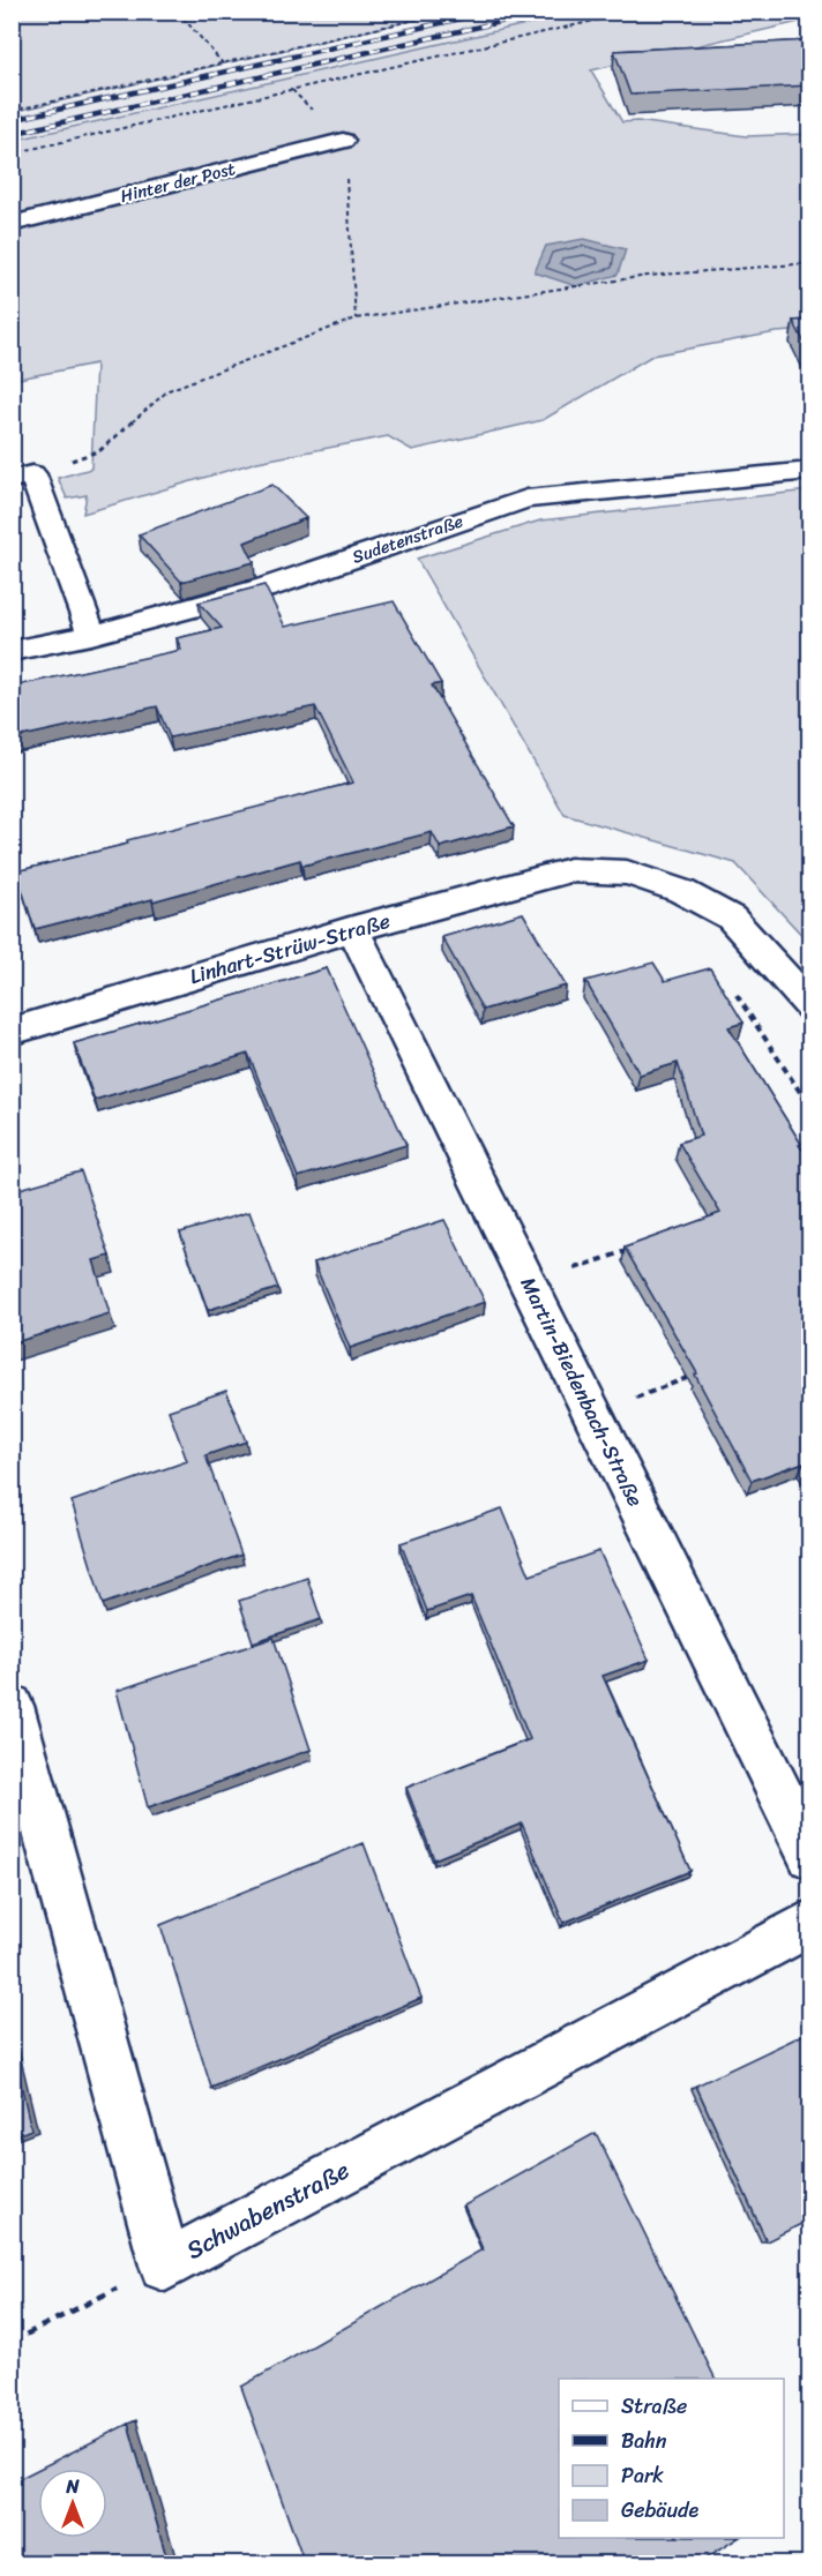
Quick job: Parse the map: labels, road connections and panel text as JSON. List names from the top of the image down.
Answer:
{
  "streets": {
    "street": [
      "Hinter der Post",
      "Sudetenstraße",
      "Linhart-Strüw-Straße",
      "Martin-Biedenbach-Straße",
      "Schwabenstraße"
    ]
  },
  "crossings": [
    ["Linhart-Strüw-Straße", "Martin-Biedenbach-Straße"]
  ],
  "legend": [
    "Straße",
    "Bahn",
    "Park",
    "Gebäude"
  ],
  "north": "top"
}
